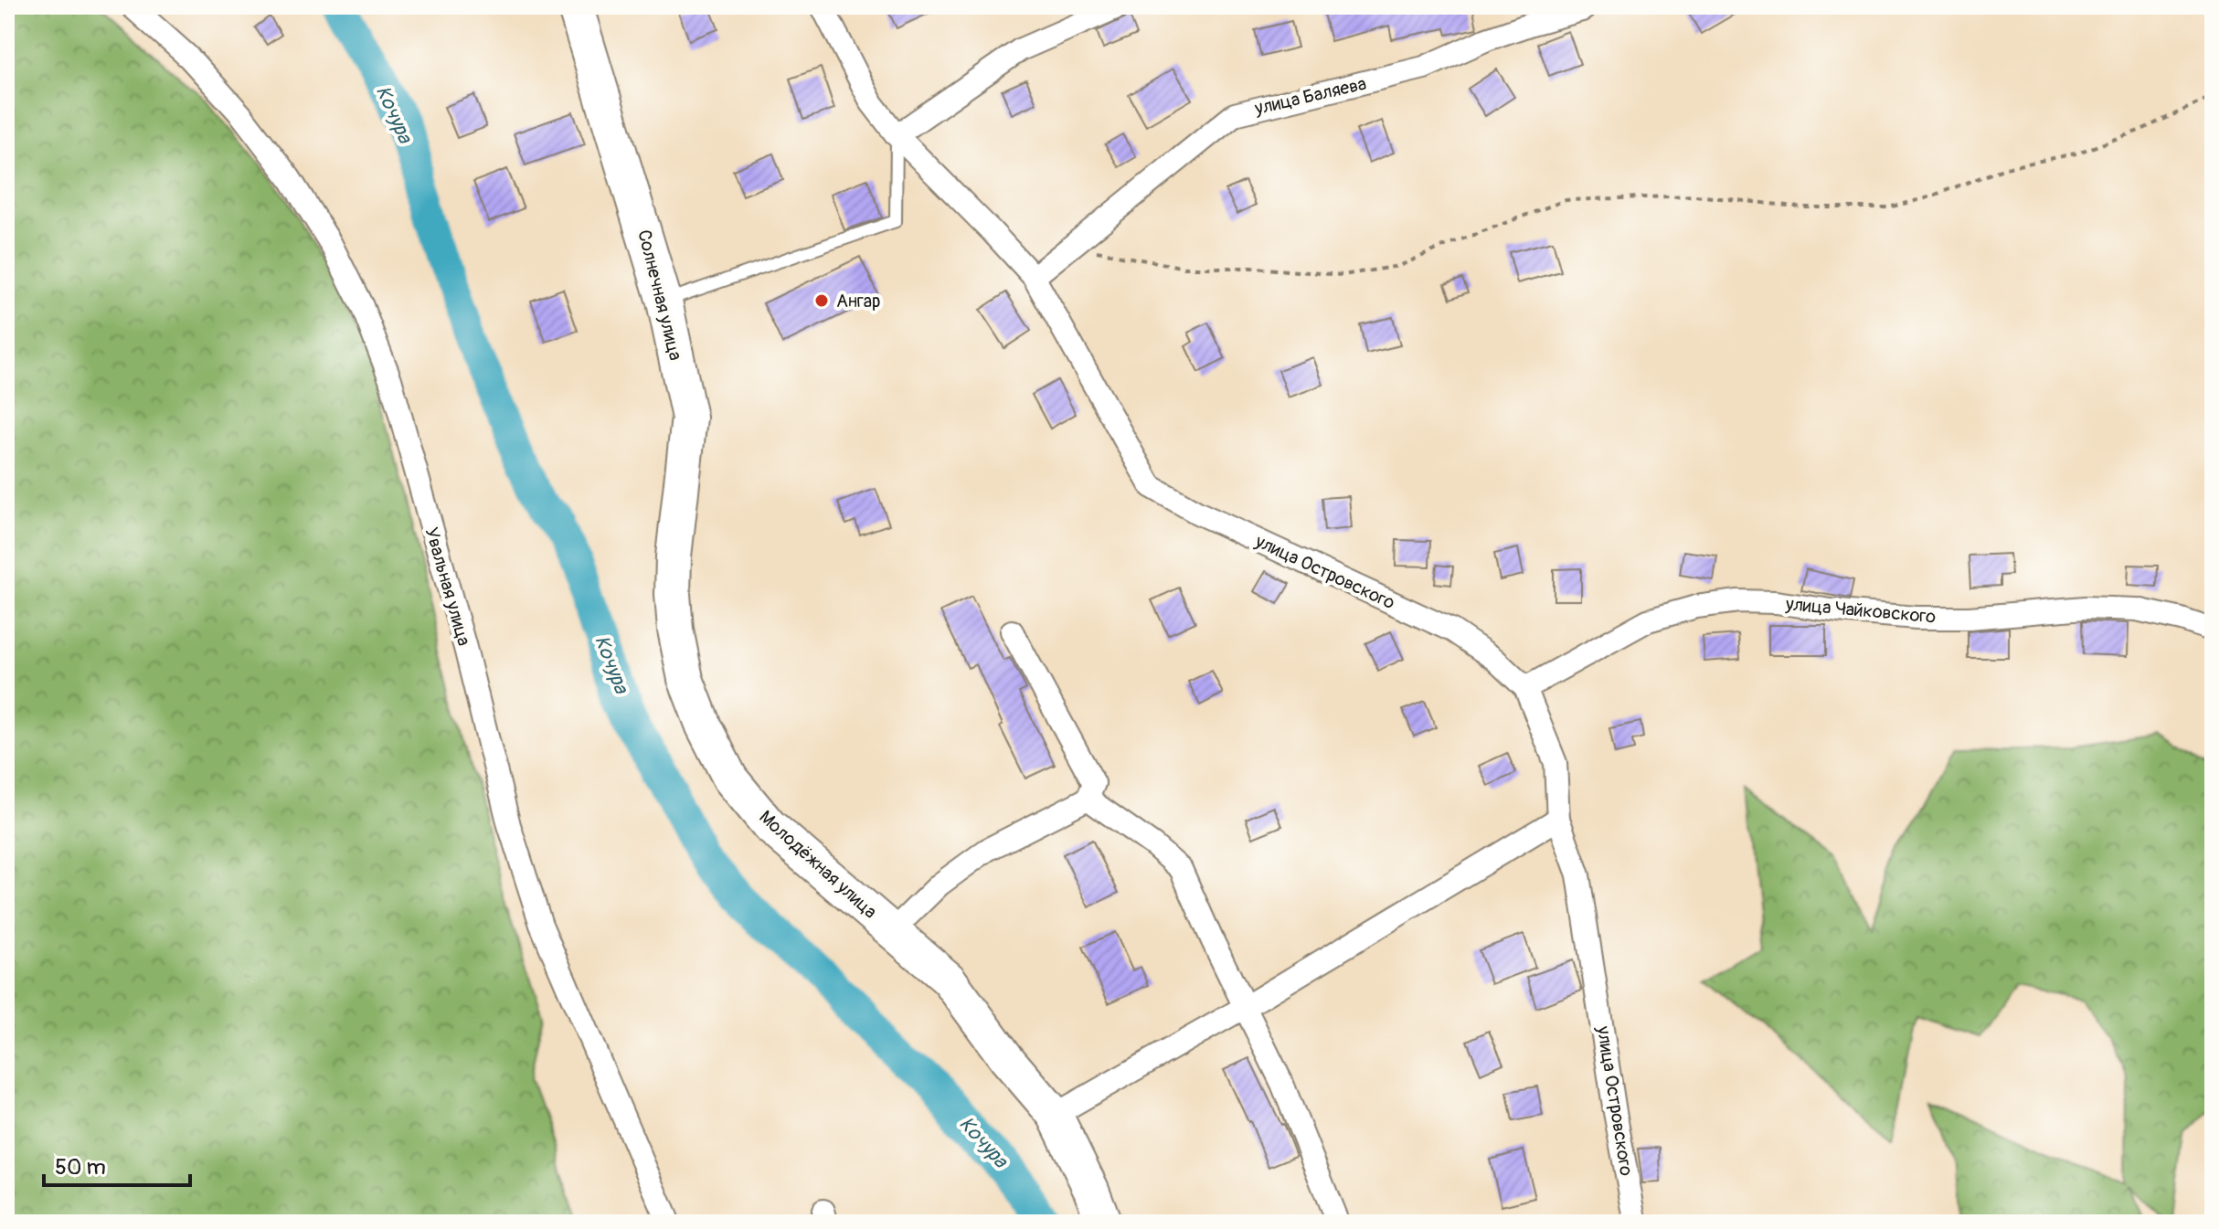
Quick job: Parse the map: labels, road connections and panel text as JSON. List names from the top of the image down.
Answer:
{
  "streets": {
    "main road": ["Солнечная улица", "Молодёжная улица"],
    "street": [
      "улица Баляева",
      "улица Островского",
      "Увальная улица",
      "улица Чайковского"
    ]
  },
  "crossings": [
    ["улица Баляева", "улица Островского"],
    ["Солнечная улица", "Молодёжная улица"],
    ["улица Островского", "улица Чайковского"]
  ],
  "water": ["Кочура"],
  "places": ["Ангар"],
  "scale_bar": "50 m"
}
